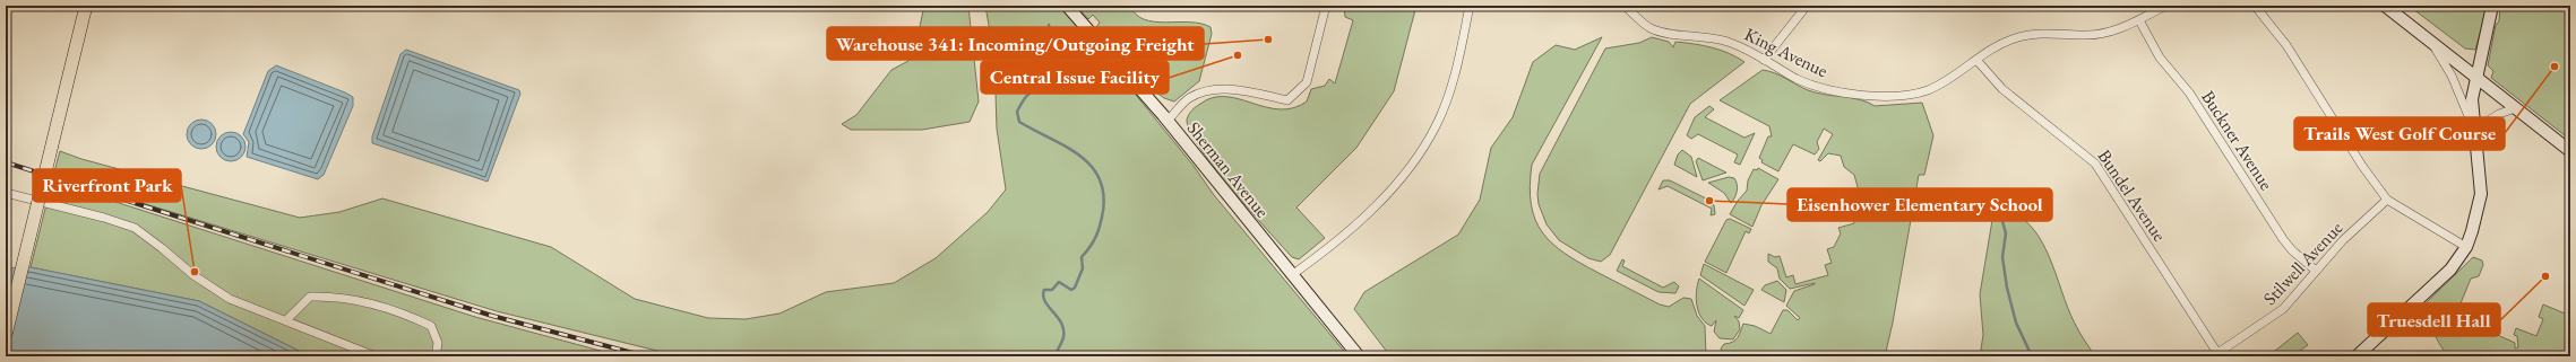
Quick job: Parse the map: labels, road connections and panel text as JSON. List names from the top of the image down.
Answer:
{
  "streets": {
    "street": [
      "King Avenue",
      "Buckner Avenue",
      "Sherman Avenue",
      "Bundel Avenue",
      "Stilwell Avenue"
    ]
  },
  "crossings": [
    ["King Avenue", "Buckner Avenue"],
    ["King Avenue", "Bundel Avenue"],
    ["Buckner Avenue", "Stilwell Avenue"],
    ["Bundel Avenue", "Stilwell Avenue"]
  ],
  "places": [
    "Warehouse 341: Incoming/Outgoing Freight",
    "Central Issue Facility",
    "Trails West Golf Course",
    "Eisenhower Elementary School",
    "Riverfront Park",
    "Truesdell Hall"
  ]
}
